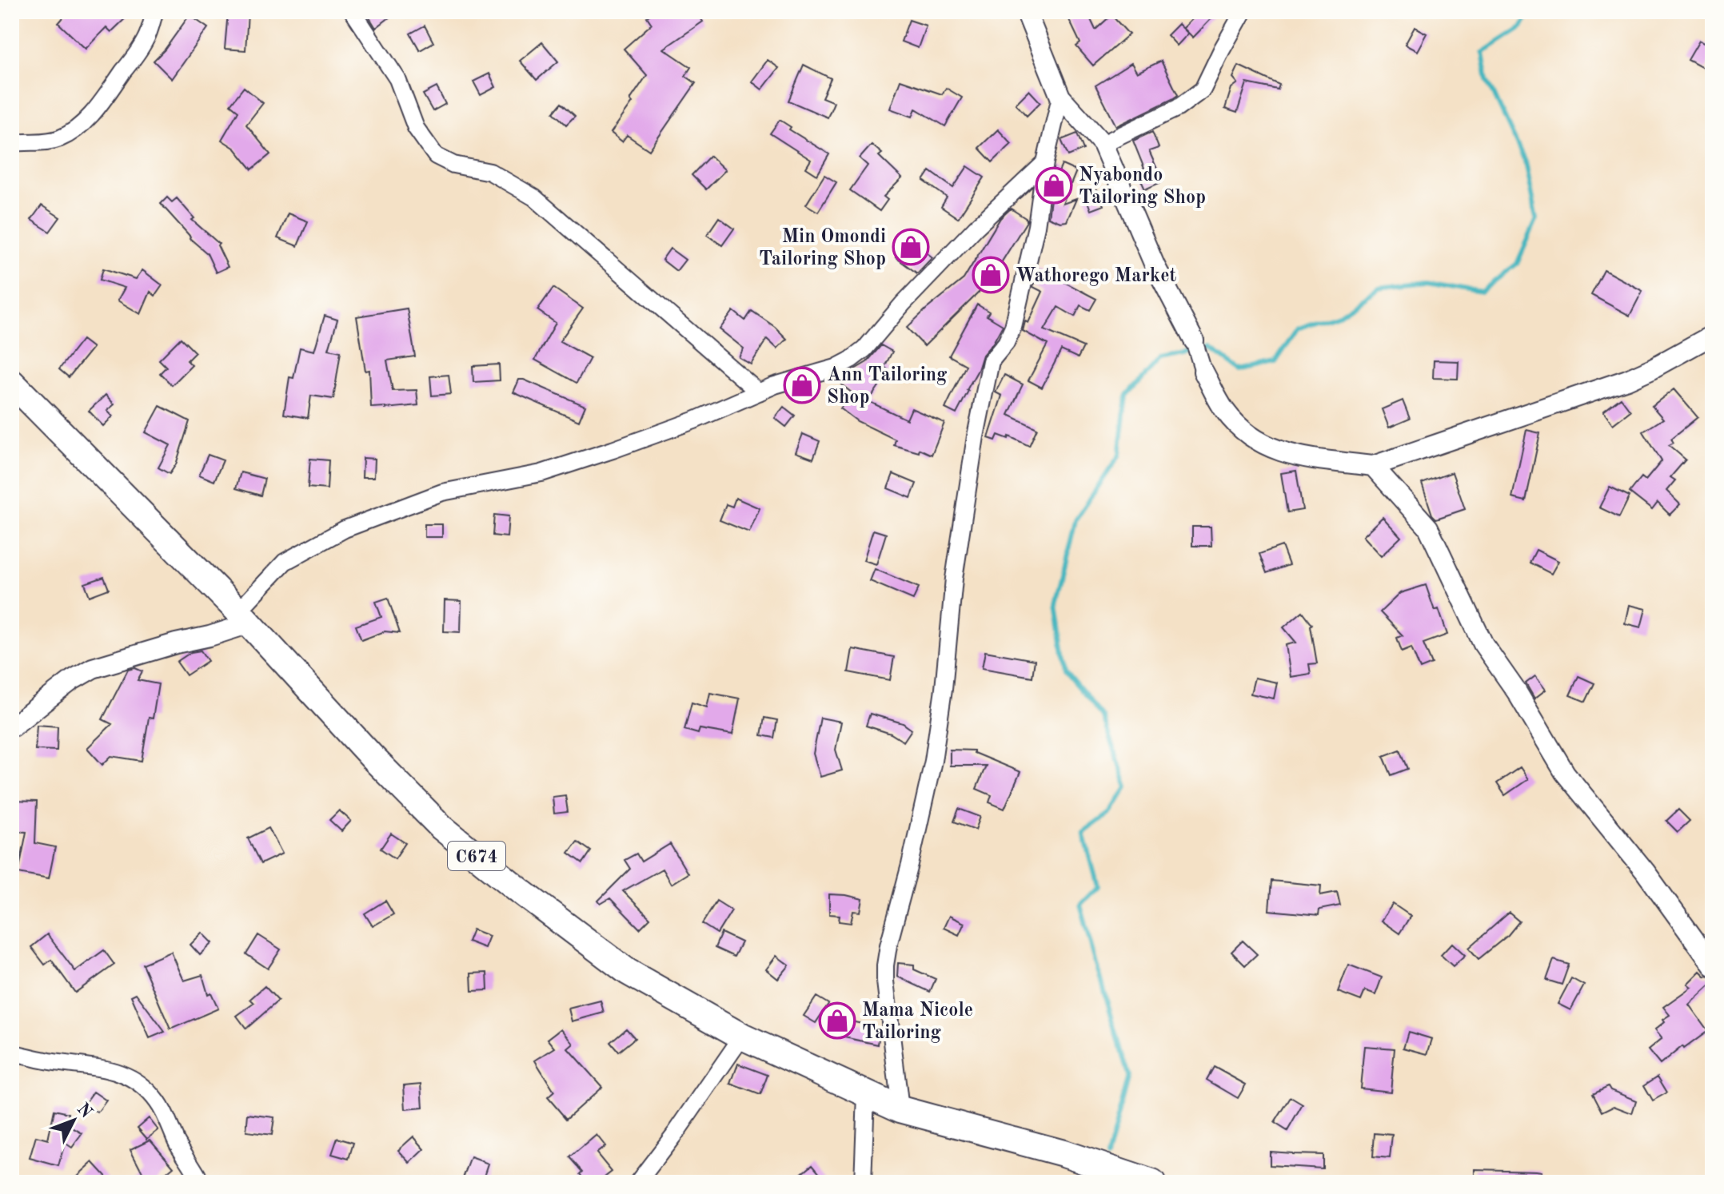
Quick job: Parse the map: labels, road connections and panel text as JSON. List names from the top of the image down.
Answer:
{
  "streets": {
    "main road": ["C674"]
  },
  "places": {
    "shop": [
      "Nyabondo Tailoring Shop",
      "Min Omondi Tailoring Shop",
      "Wathorego Market",
      "Ann Tailoring Shop",
      "Mama Nicole Tailoring"
    ]
  },
  "north": "top right"
}
